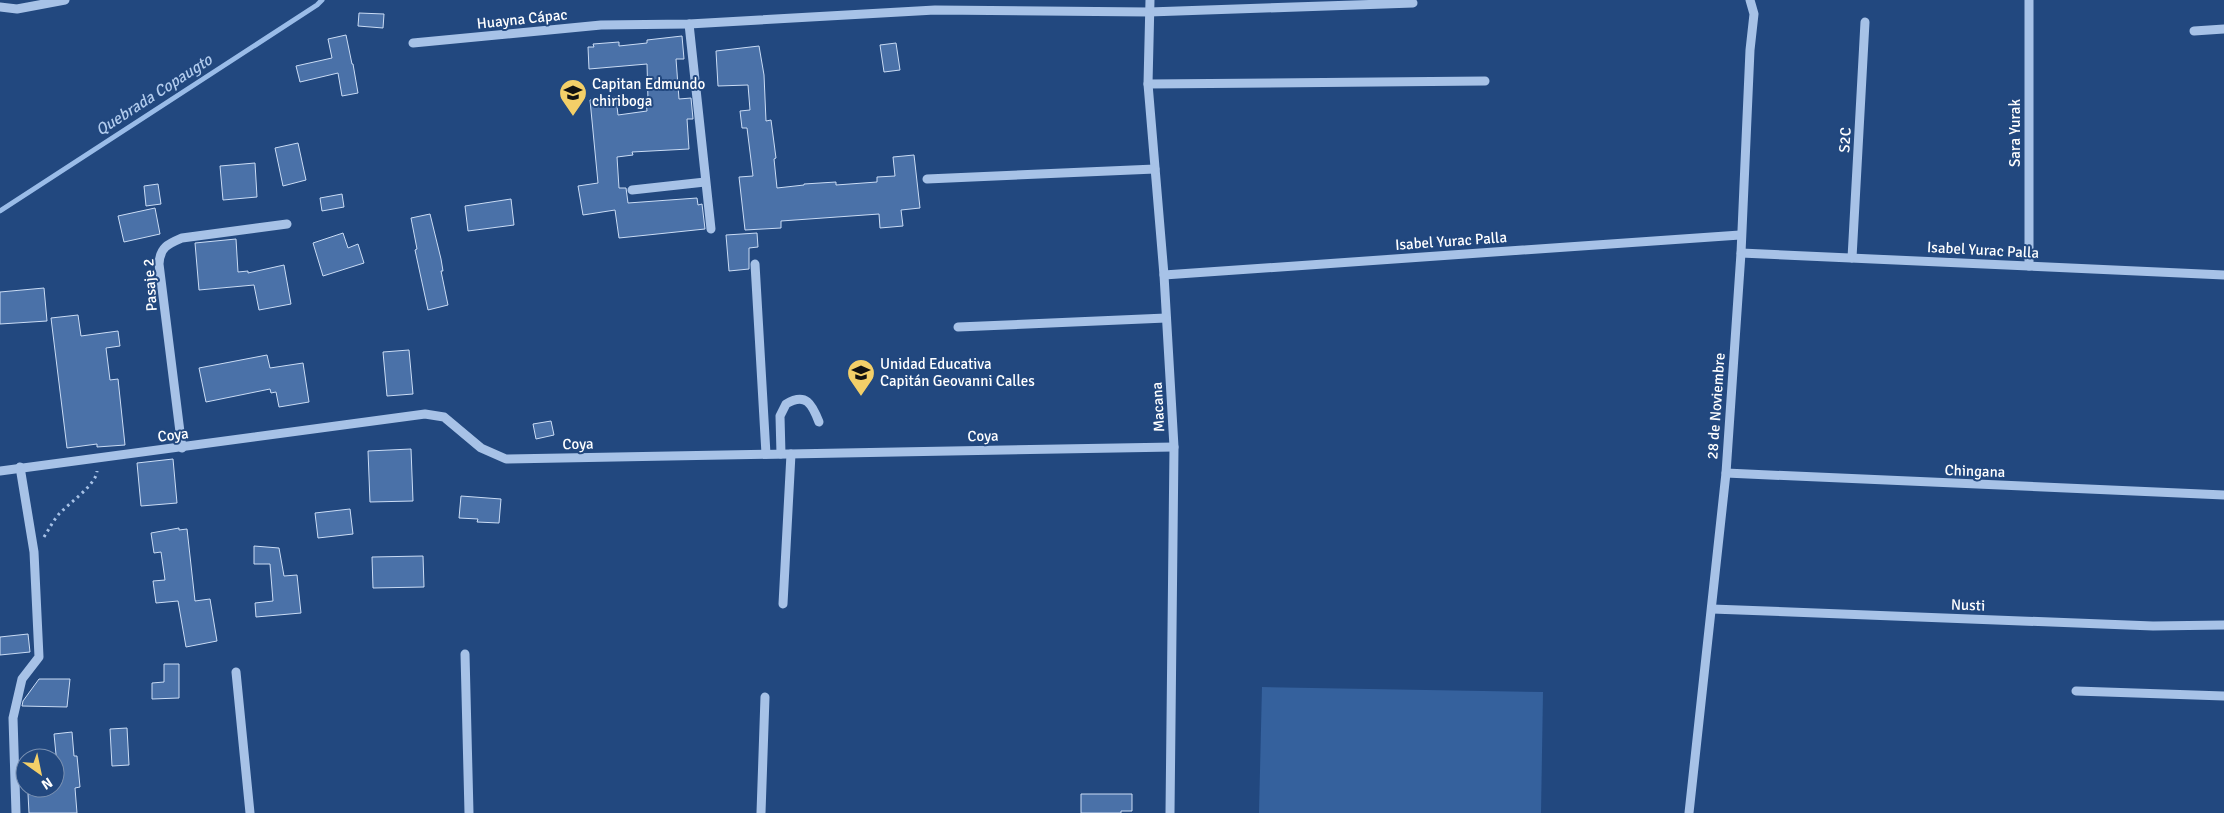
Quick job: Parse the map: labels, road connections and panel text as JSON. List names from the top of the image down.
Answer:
{
  "streets": {
    "street": [
      "Huayna Cápac",
      "Sara Yurak",
      "S2C",
      "Isabel Yurac Palla",
      "Pasaje 2",
      "28 de Noviembre",
      "Macana",
      "Coya",
      "Chingana",
      "Nusti"
    ]
  },
  "crossings": [
    ["Huayna Cápac", "Macana"],
    ["Sara Yurak", "Isabel Yurac Palla"],
    ["S2C", "Isabel Yurac Palla"],
    ["Isabel Yurac Palla", "28 de Noviembre"],
    ["Isabel Yurac Palla", "Macana"],
    ["Pasaje 2", "Coya"],
    ["28 de Noviembre", "Chingana"],
    ["28 de Noviembre", "Nusti"],
    ["Macana", "Coya"]
  ],
  "water": ["Quebrada Copaugto"],
  "places": {
    "school or university": ["Capitan Edmundo chiriboga", "Unidad Educativa Capitán Geovanni Calles"]
  },
  "north": "bottom right"
}
